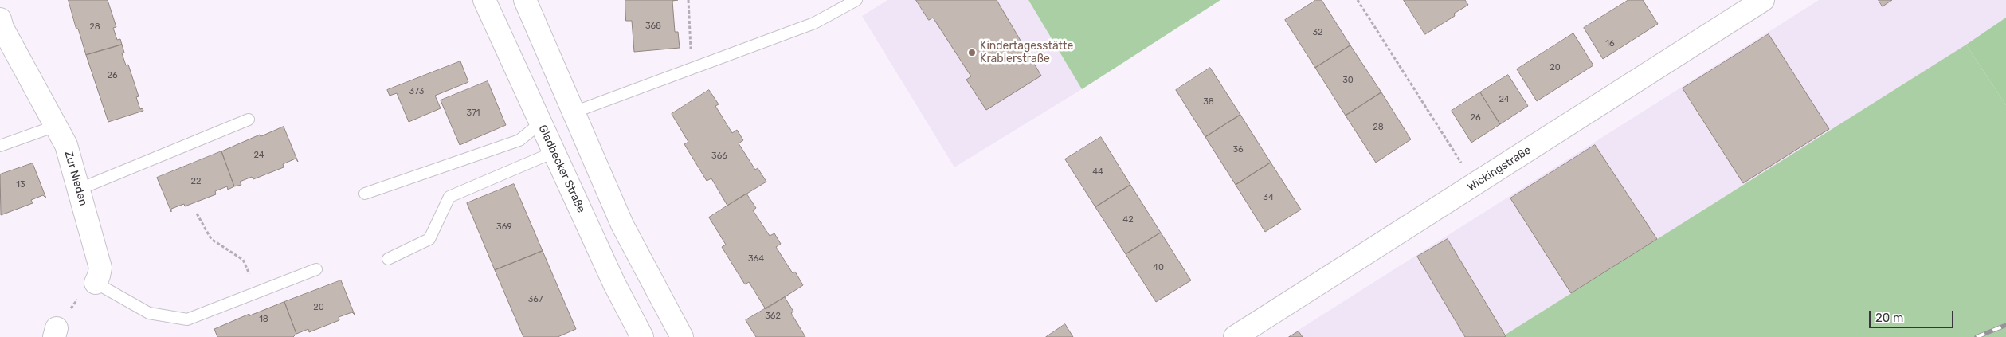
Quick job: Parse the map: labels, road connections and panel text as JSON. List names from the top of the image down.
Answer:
{
  "streets": {
    "street": ["Gladbecker Straße", "Wickingstraße", "Zur Nieden"]
  },
  "places": ["Kindertagesstätte Krablerstraße"],
  "house_numbers": [
    "368",
    "28",
    "32",
    "16",
    "20",
    "26",
    "30",
    "373",
    "24",
    "38",
    "371",
    "26",
    "28",
    "36",
    "24",
    "366",
    "44",
    "22",
    "13",
    "34",
    "42",
    "369",
    "364",
    "40",
    "367",
    "20",
    "362",
    "18"
  ],
  "scale_bar": "20 m"
}
